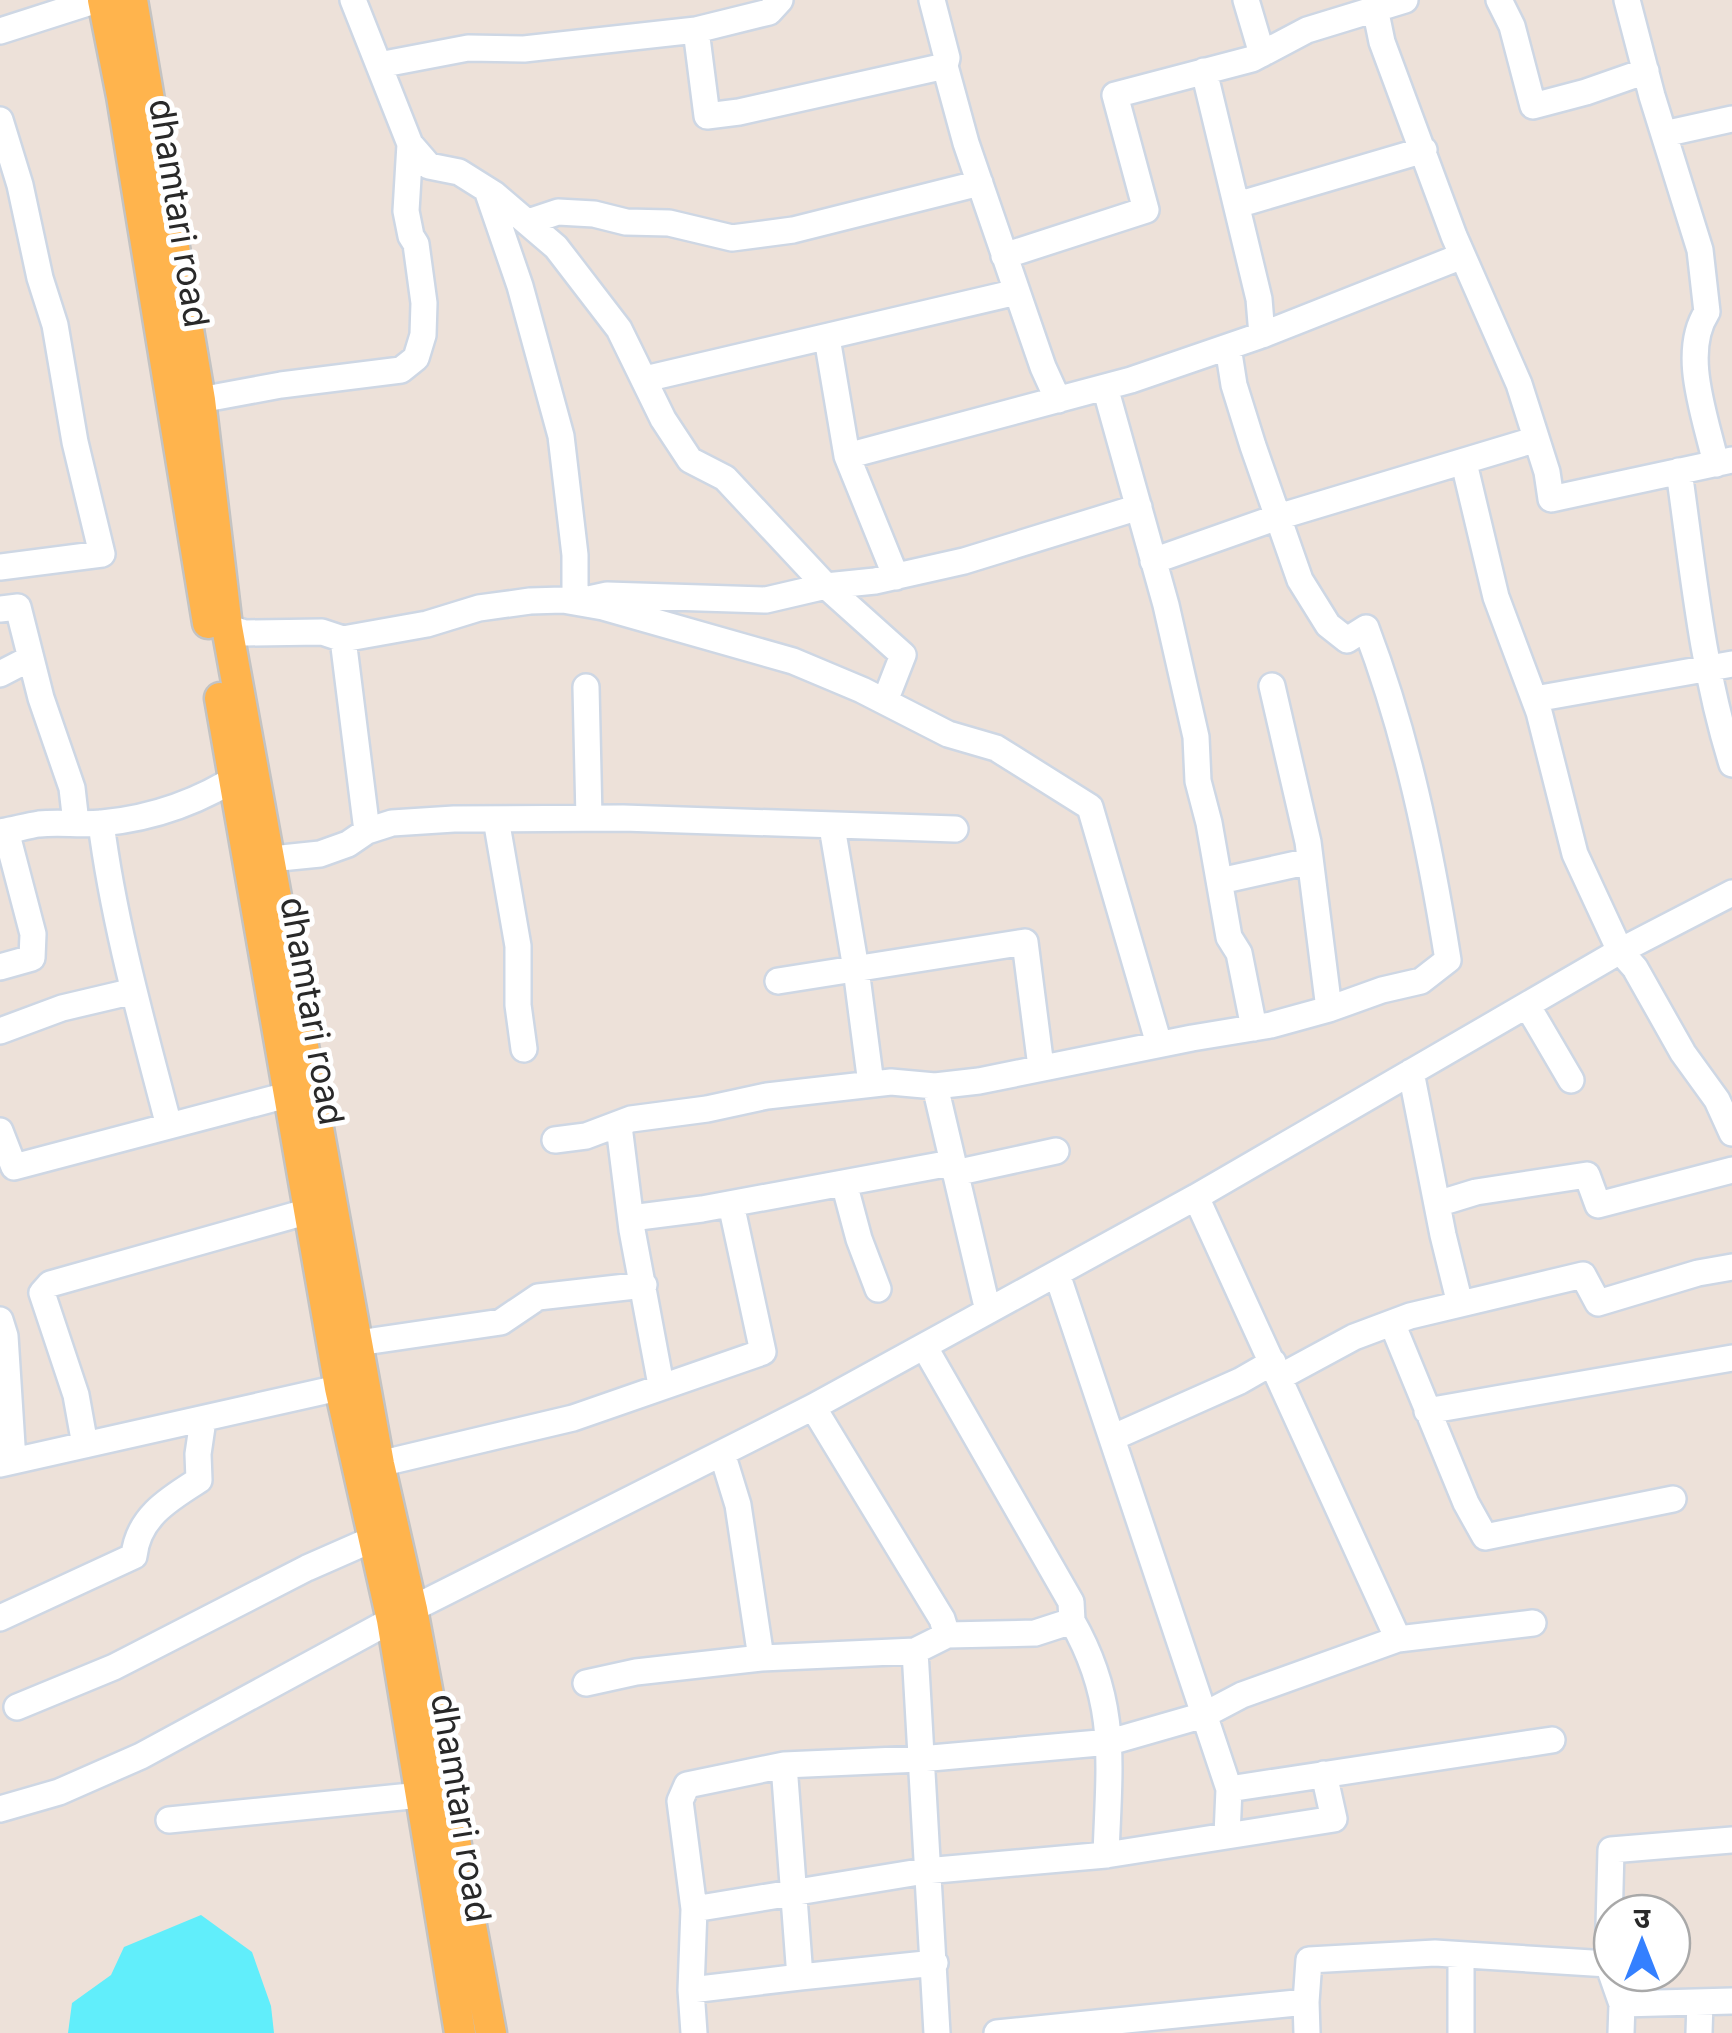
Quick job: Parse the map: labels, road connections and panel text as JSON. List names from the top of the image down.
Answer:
{
  "streets": {
    "main road": ["dhamtari road"]
  },
  "north": "top"
}
